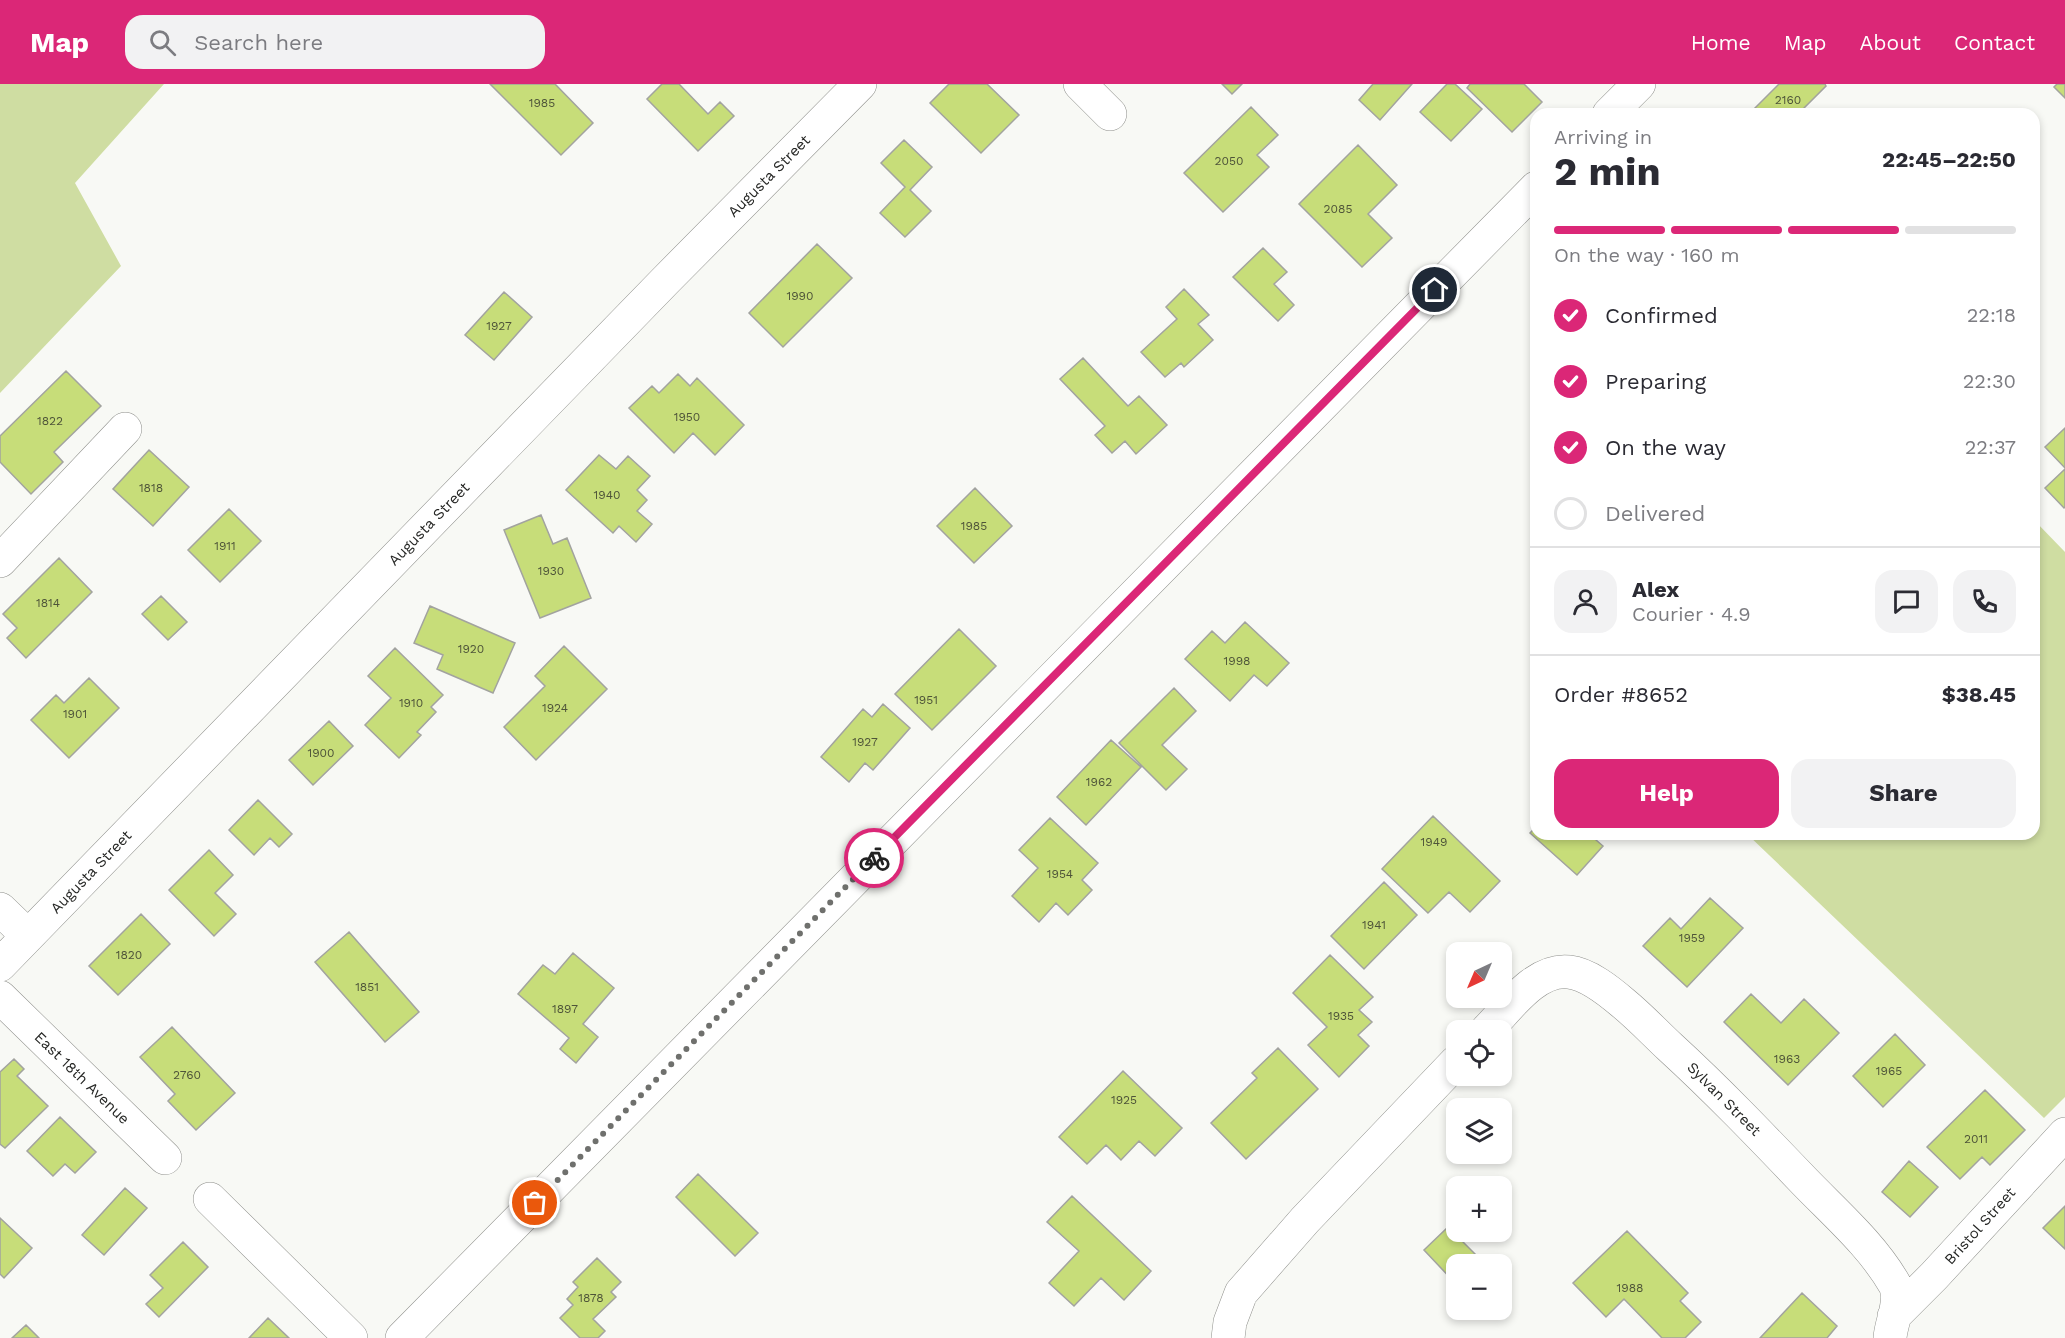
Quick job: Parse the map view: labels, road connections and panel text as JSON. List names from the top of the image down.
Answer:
{
  "streets": {
    "street": [
      "Augusta Street",
      "East 18th Avenue",
      "Sylvan Street",
      "Bristol Street"
    ]
  },
  "crossings": [
    ["Sylvan Street", "Bristol Street"]
  ],
  "house_numbers": [
    "2160",
    "1985",
    "2050",
    "2085",
    "1990",
    "1927",
    "1950",
    "1822",
    "1818",
    "1940",
    "1985",
    "1911",
    "1930",
    "1814",
    "1920",
    "1998",
    "1951",
    "1910",
    "1924",
    "1901",
    "1927",
    "1900",
    "1962",
    "1949",
    "1954",
    "1941",
    "1959",
    "1820",
    "1851",
    "1897",
    "1935",
    "1963",
    "1965",
    "2760",
    "1925",
    "2011",
    "1988",
    "1878"
  ],
  "north": "bottom left",
  "page": {
    "header": "Map",
    "search": "Search here",
    "nav": [
      "Home",
      "Map",
      "About",
      "Contact"
    ],
    "heading": ["2 min", "Arriving in", "22:45–22:50"],
    "panel": [
      "Alex",
      "Courier · 4.9",
      "Order #8652",
      "$38.45"
    ],
    "bar": "On the way · 160 m",
    "list": [
      ["Confirmed", "22:18"],
      ["Preparing", "22:30"],
      ["On the way", "22:37"],
      "Delivered"
    ],
    "buttons": ["Help", "Share"],
    "map_buttons": ["+", "−"]
  }
}
